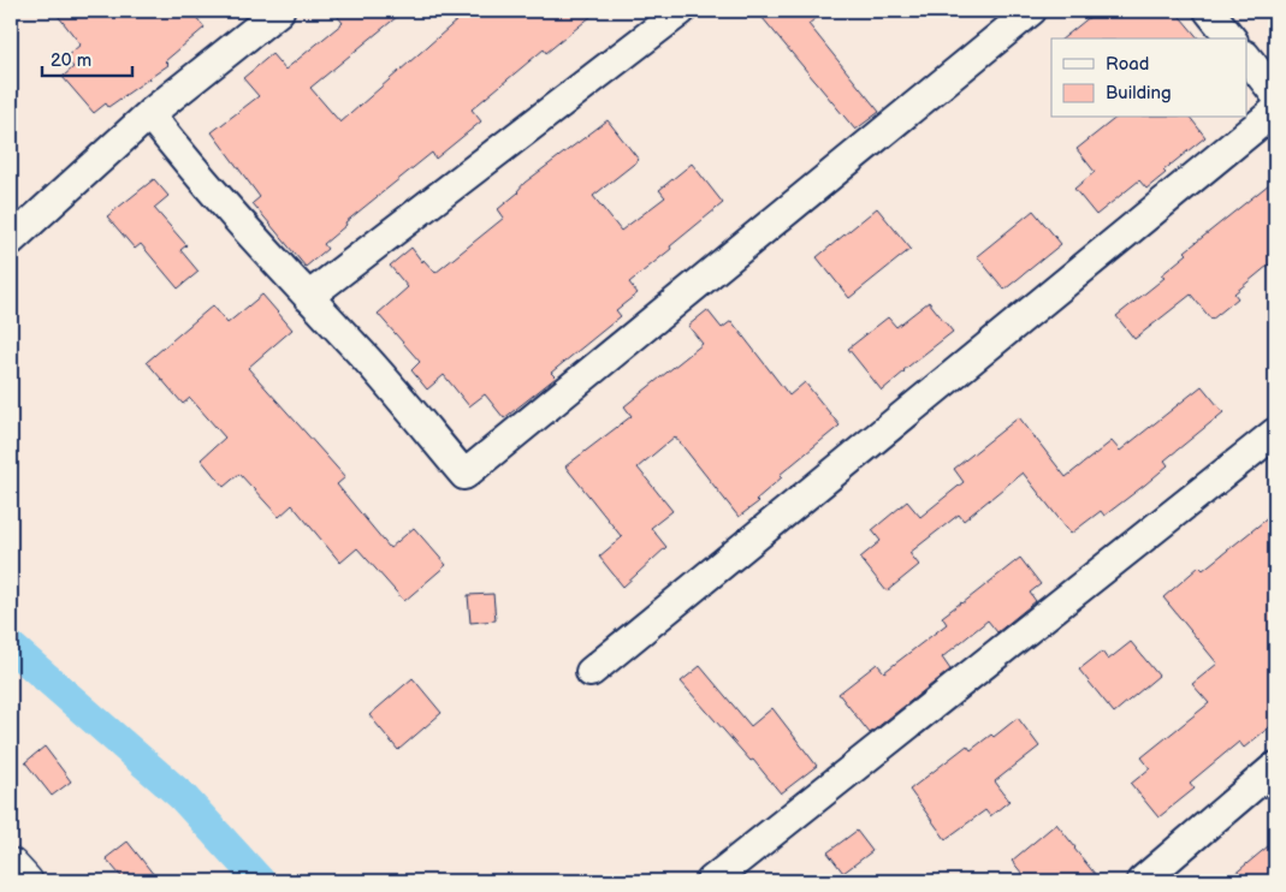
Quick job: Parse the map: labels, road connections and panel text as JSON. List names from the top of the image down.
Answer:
{
  "legend": ["Road", "Building"],
  "scale_bar": "20 m"
}
